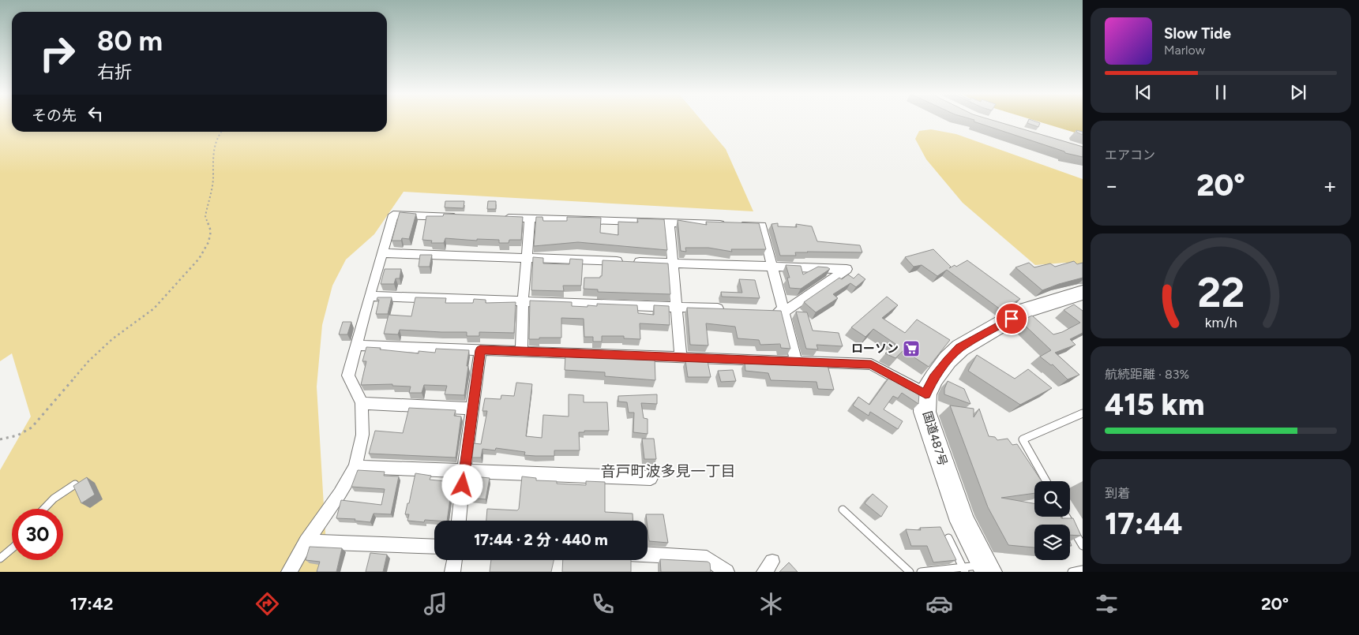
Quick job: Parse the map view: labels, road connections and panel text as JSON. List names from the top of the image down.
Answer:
{
  "streets": {
    "highway": ["国道487号"]
  },
  "districts": ["音戸町波多見一丁目"],
  "places": {
    "supermarket": ["ローソン"]
  },
  "page": {
    "turn": ["80 m", "右折"],
    "song": ["Slow Tide", "Marlow"],
    "then": "その先",
    "tile": [
      "エアコン",
      ["航続距離 · 83%", "415 km"],
      ["到着", "17:44"]
    ],
    "heat": ["−", "20°", "+"],
    "limit": "30",
    "trip": "17:44 · 2 分 · 440 m",
    "tabs": ["17:42", "20°"],
    "gauge": ["22", "km/h"]
  }
}
